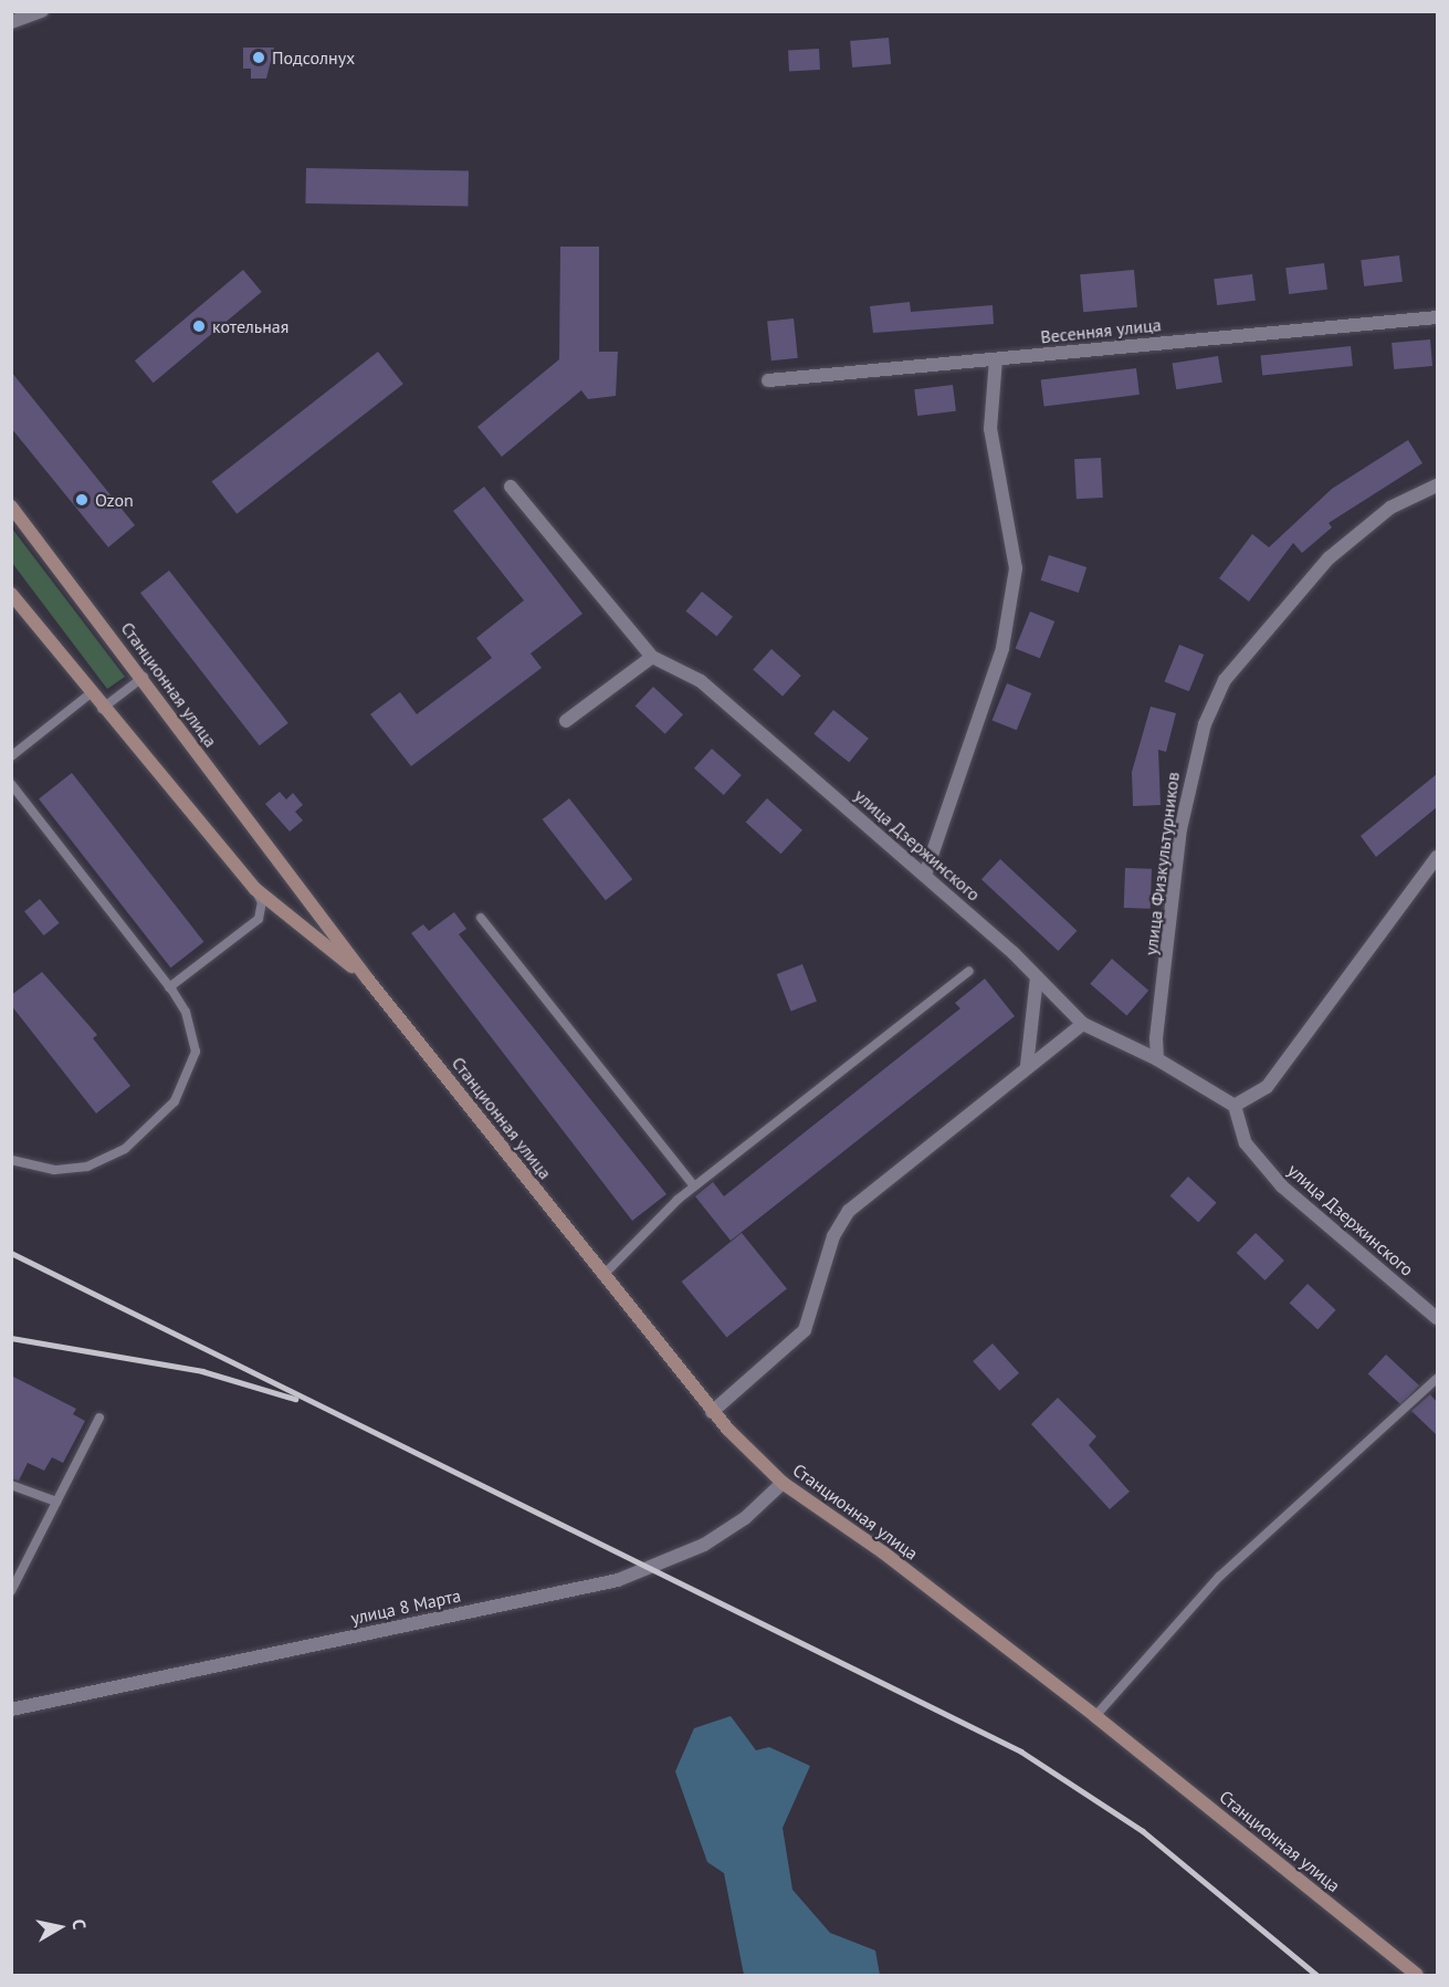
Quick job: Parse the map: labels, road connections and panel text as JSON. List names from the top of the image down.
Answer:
{
  "streets": {
    "street": [
      "Весенняя улица",
      "Станционная улица",
      "улица Дзержинского",
      "улица Физкультурников",
      "улица 8 Марта"
    ]
  },
  "crossings": [
    ["Станционная улица", "улица 8 Марта"],
    ["улица Дзержинского", "улица Физкультурников"]
  ],
  "places": ["Подсолнух", "котельная", "Ozon"],
  "north": "right"
}
